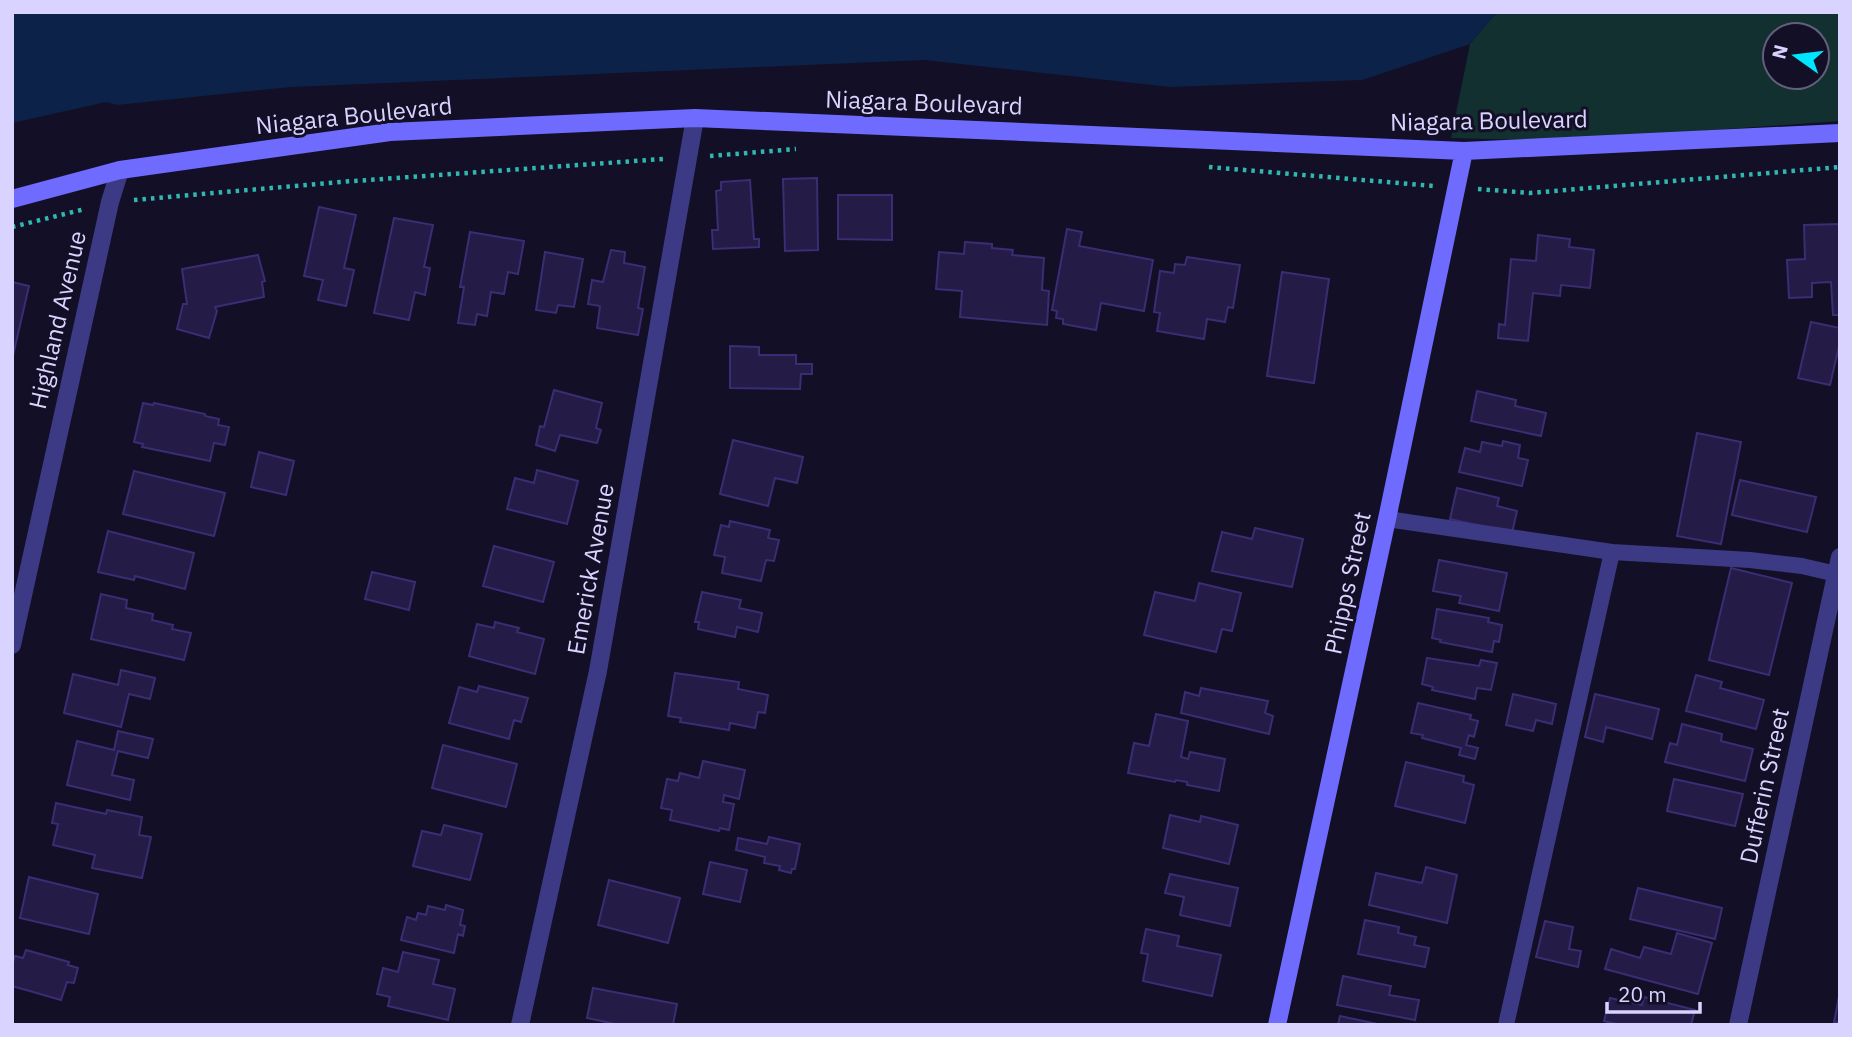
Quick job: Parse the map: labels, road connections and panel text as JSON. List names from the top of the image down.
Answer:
{
  "streets": {
    "main road": ["Niagara Boulevard", "Phipps Street"],
    "street": ["Highland Avenue", "Emerick Avenue", "Dufferin Street"]
  },
  "crossings": [
    ["Niagara Boulevard", "Highland Avenue"],
    ["Niagara Boulevard", "Emerick Avenue"],
    ["Niagara Boulevard", "Phipps Street"]
  ],
  "scale_bar": "20 m",
  "north": "left"
}
